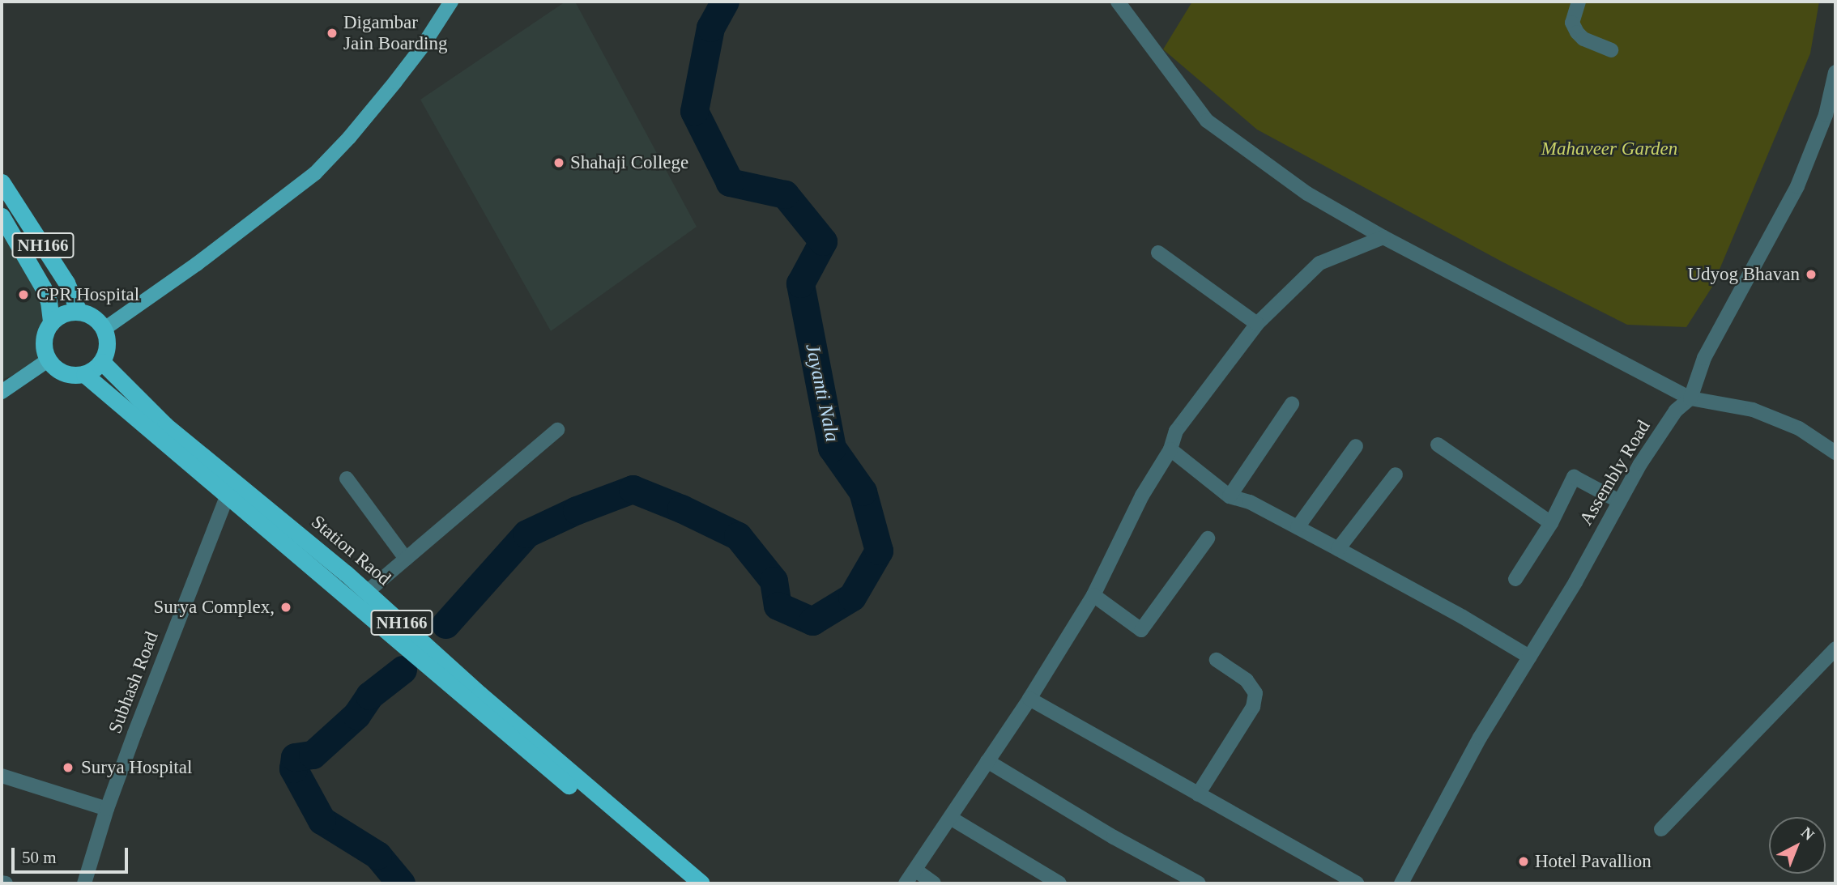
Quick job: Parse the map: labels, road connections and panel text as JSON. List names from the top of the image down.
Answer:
{
  "streets": {
    "highway": ["NH166", "Station Raod"],
    "street": ["Assembly Road", "Subhash Road"]
  },
  "crossings": [
    ["NH166", "Station Raod"],
    ["NH166", "Subhash Road"]
  ],
  "water": ["Jayanti Nala"],
  "parks": ["Mahaveer Garden"],
  "places": [
    "Digambar Jain Boarding",
    "Shahaji College",
    "Udyog Bhavan",
    "CPR Hospital",
    "Surya Complex,",
    "Surya Hospital",
    "Hotel Pavallion"
  ],
  "scale_bar": "50 m",
  "north": "top right"
}
